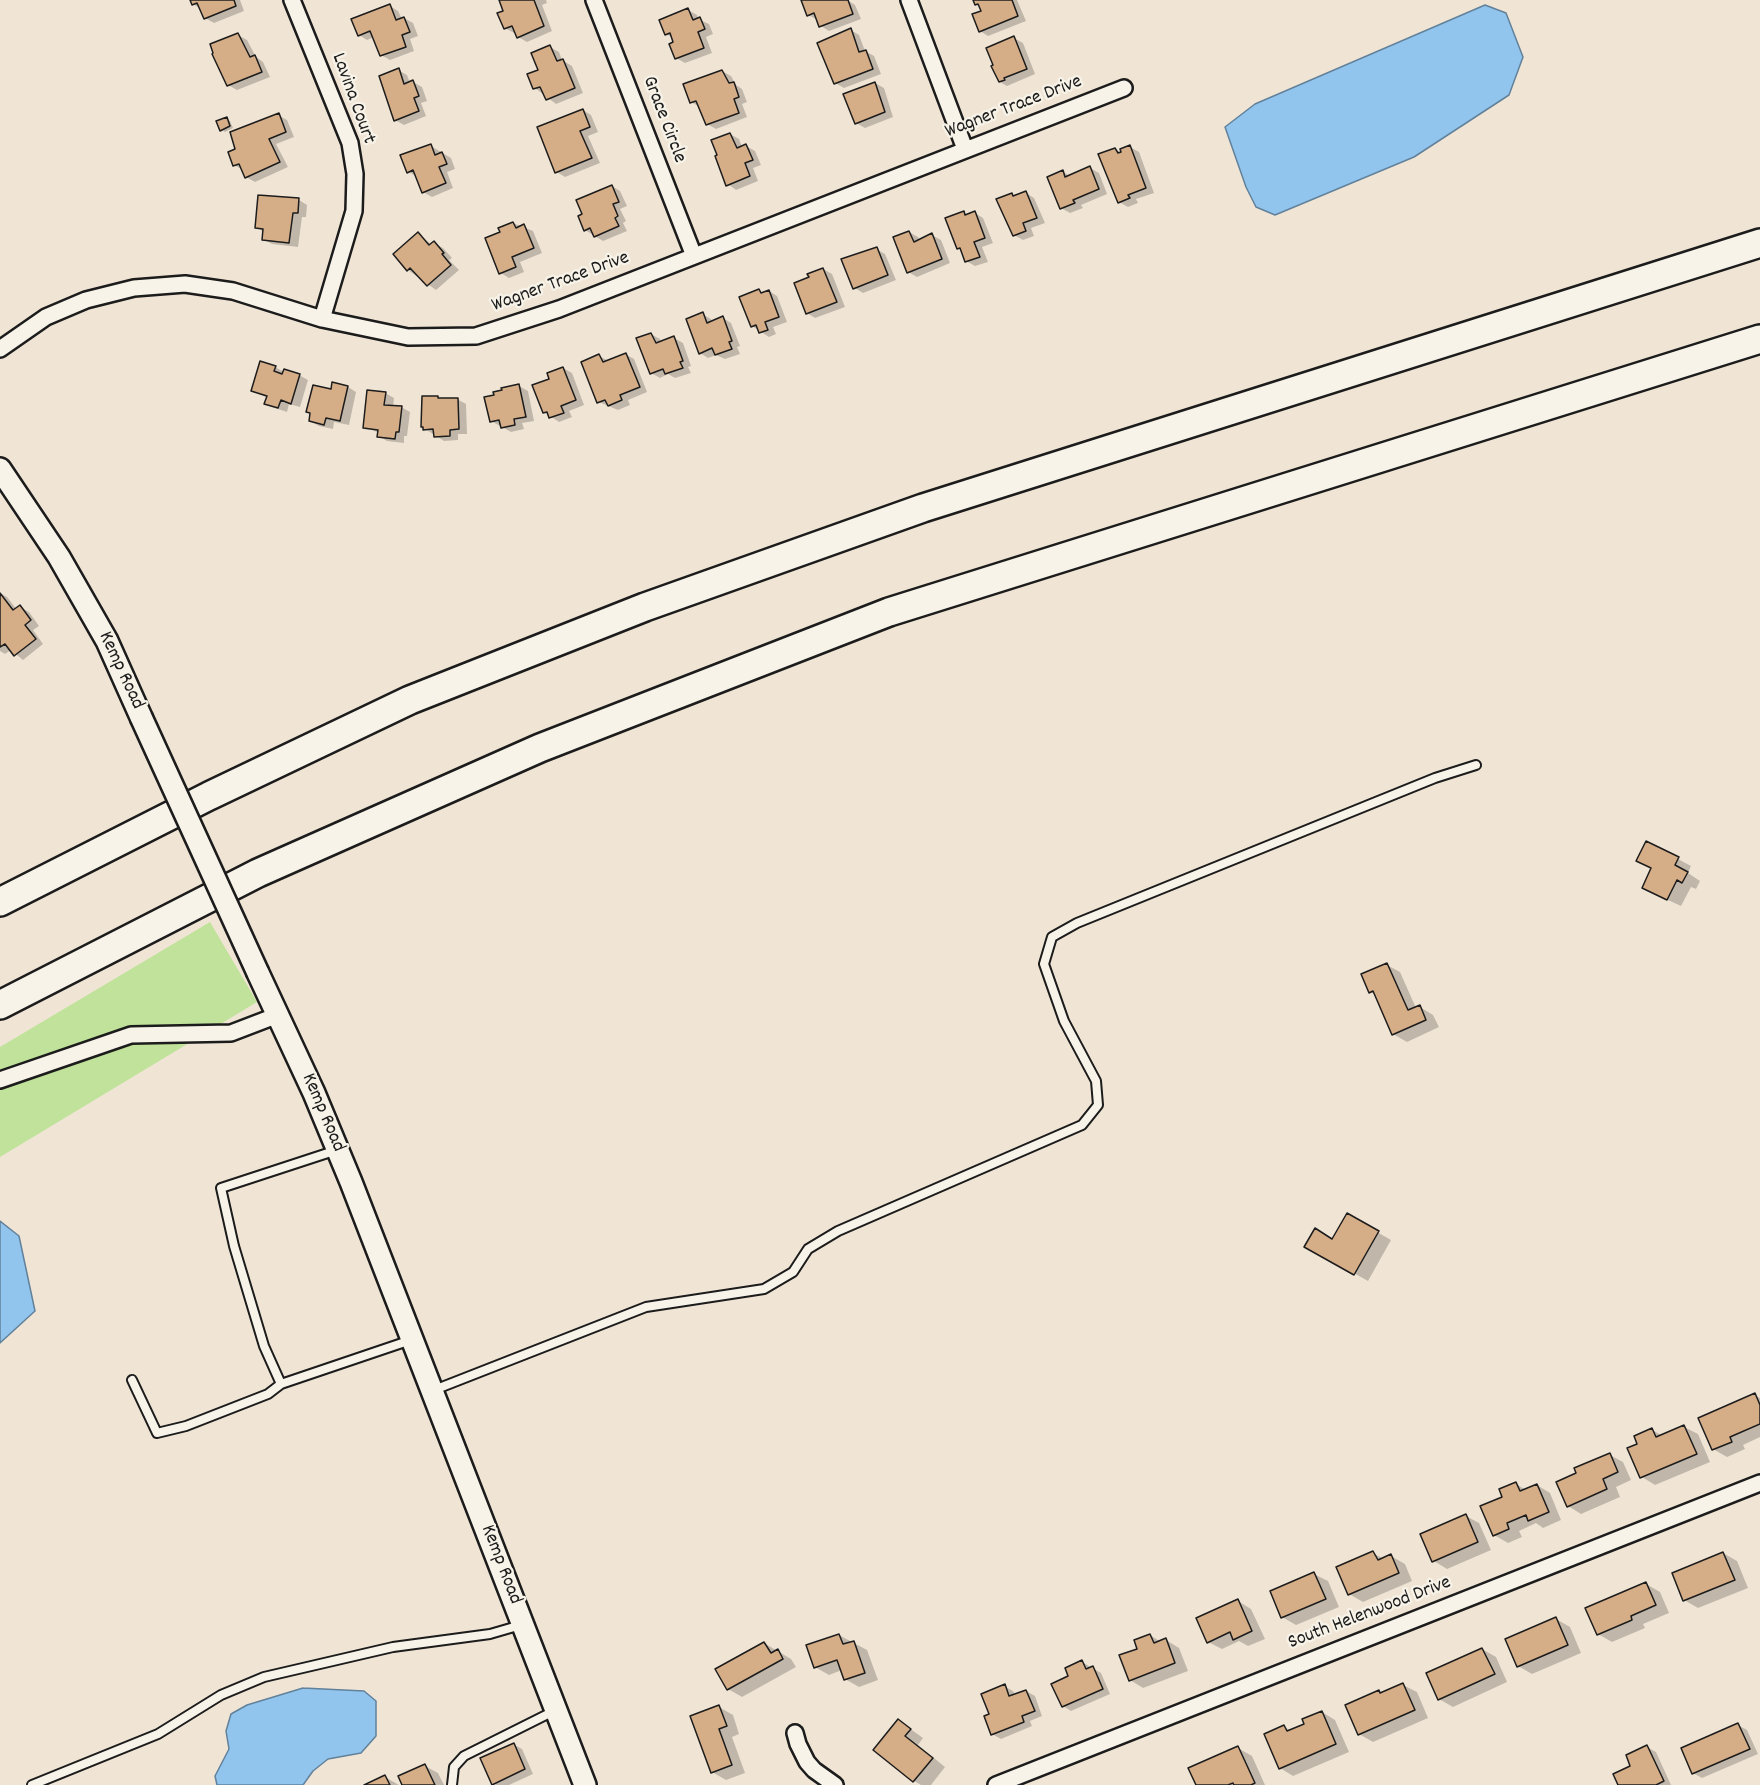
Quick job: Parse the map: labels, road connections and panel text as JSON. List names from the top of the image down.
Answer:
{
  "streets": {
    "main road": ["Kemp Road"],
    "street": [
      "Lavina Court",
      "Wagner Trace Drive",
      "Grace Circle",
      "South Helenwood Drive"
    ]
  },
  "crossings": [
    ["Lavina Court", "Wagner Trace Drive"],
    ["Wagner Trace Drive", "Grace Circle"]
  ]
}
